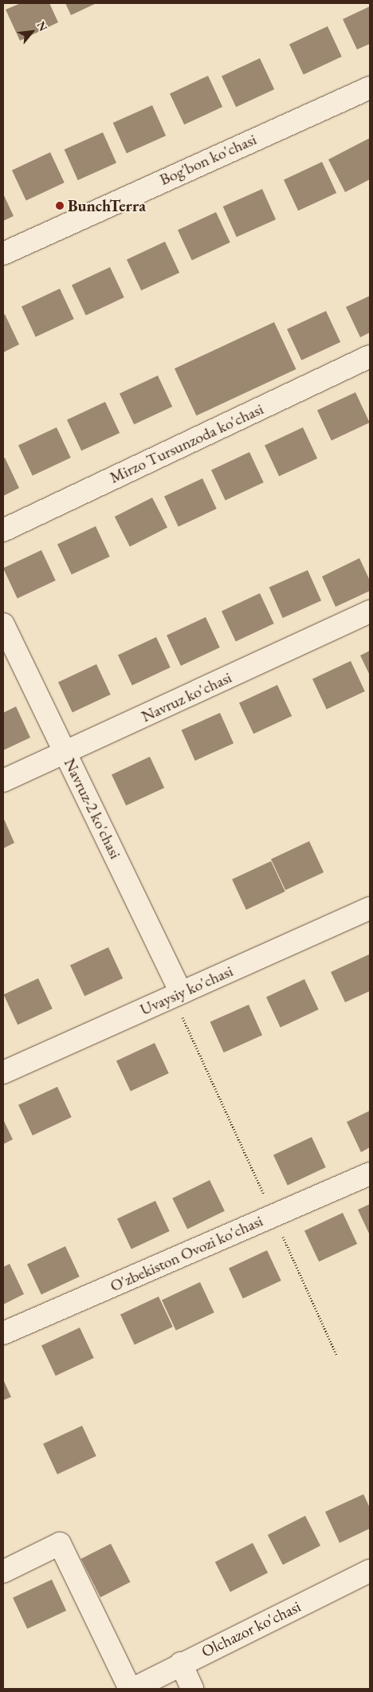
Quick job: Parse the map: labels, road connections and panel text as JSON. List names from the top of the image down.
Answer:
{
  "streets": {
    "street": [
      "Bog'bon ko'chasi",
      "Mirzo Tursunzoda ko'chasi",
      "Navruz ko'chasi",
      "Navruz-2 ko'chasi",
      "Uvaysiy ko'chasi",
      "O'zbekiston Ovozi ko'chasi",
      "Olchazor ko'chasi"
    ]
  },
  "crossings": [
    ["Navruz ko'chasi", "Navruz-2 ko'chasi"],
    ["Navruz-2 ko'chasi", "Uvaysiy ko'chasi"]
  ],
  "places": ["BunchTerra"],
  "north": "top right"
}
